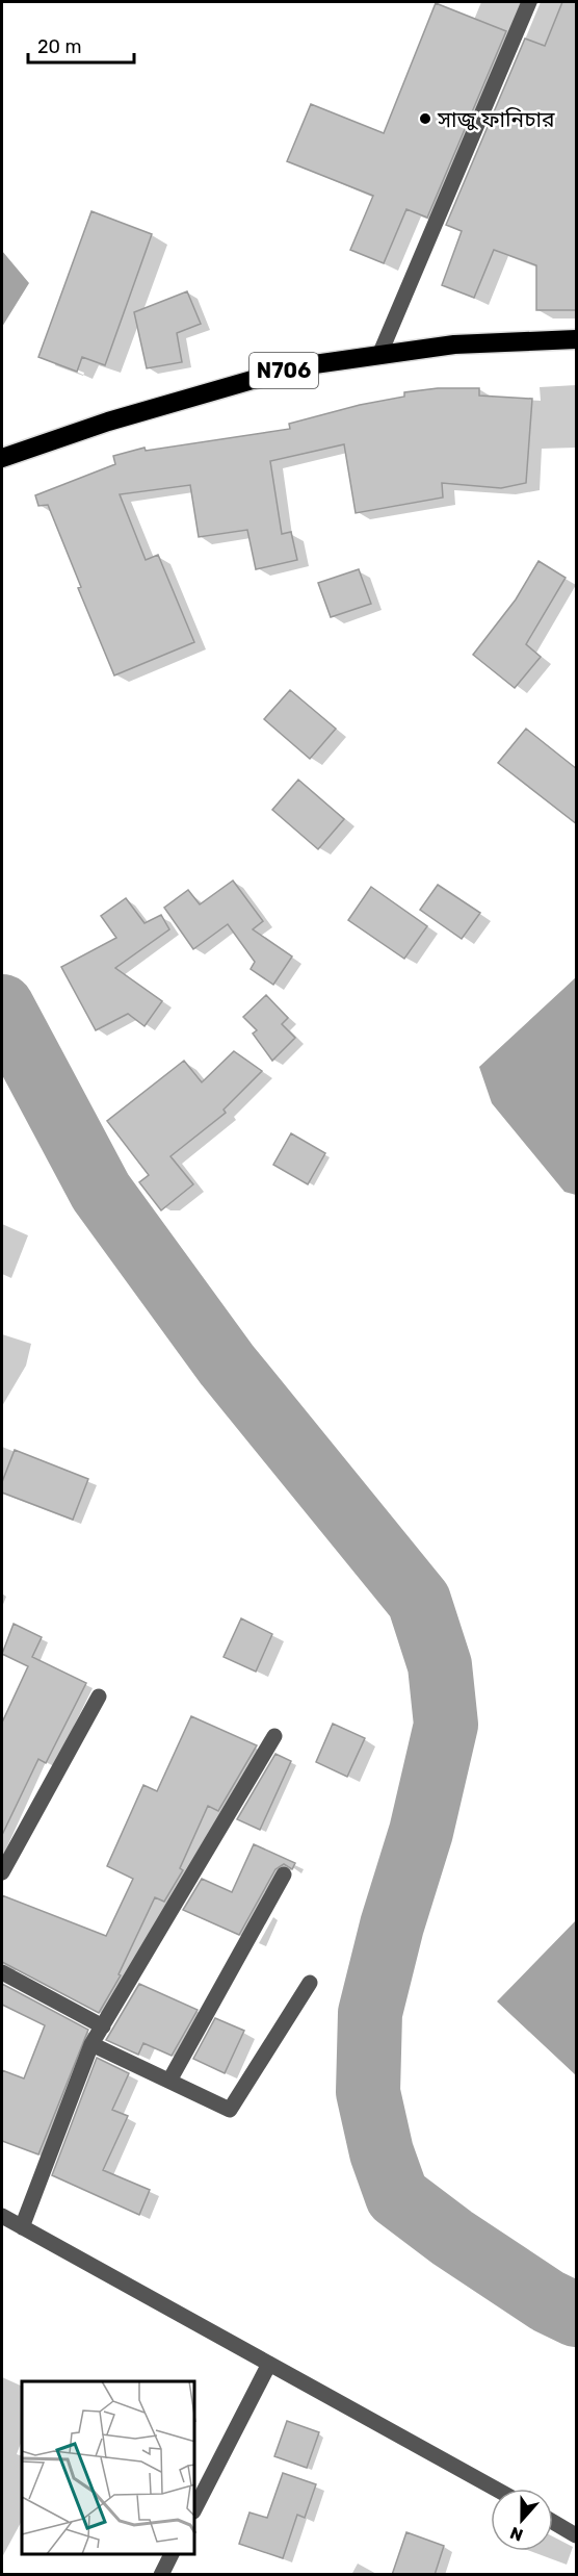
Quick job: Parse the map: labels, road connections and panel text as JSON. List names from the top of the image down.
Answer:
{
  "streets": {
    "highway": ["N706"]
  },
  "places": ["সাজু ফানিচার"],
  "scale_bar": "20 m",
  "north": "bottom"
}
